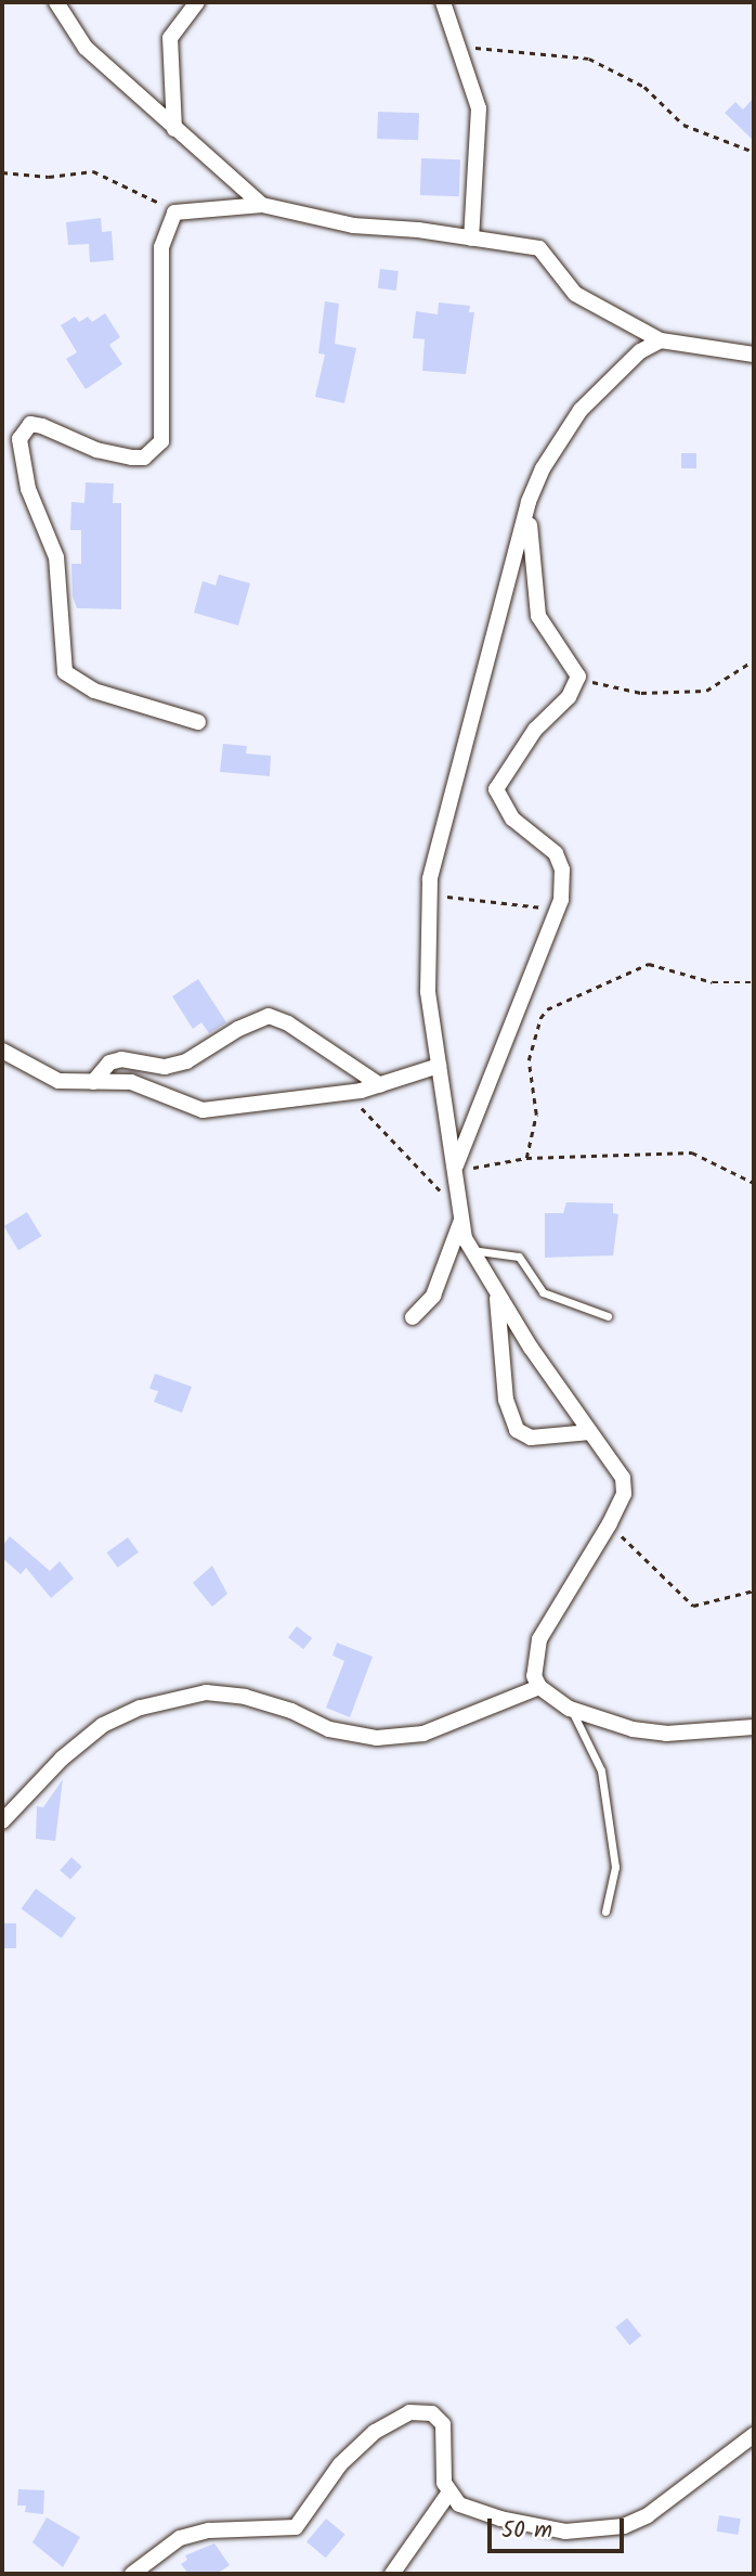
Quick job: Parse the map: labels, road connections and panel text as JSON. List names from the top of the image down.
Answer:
{
  "scale_bar": "50 m"
}
